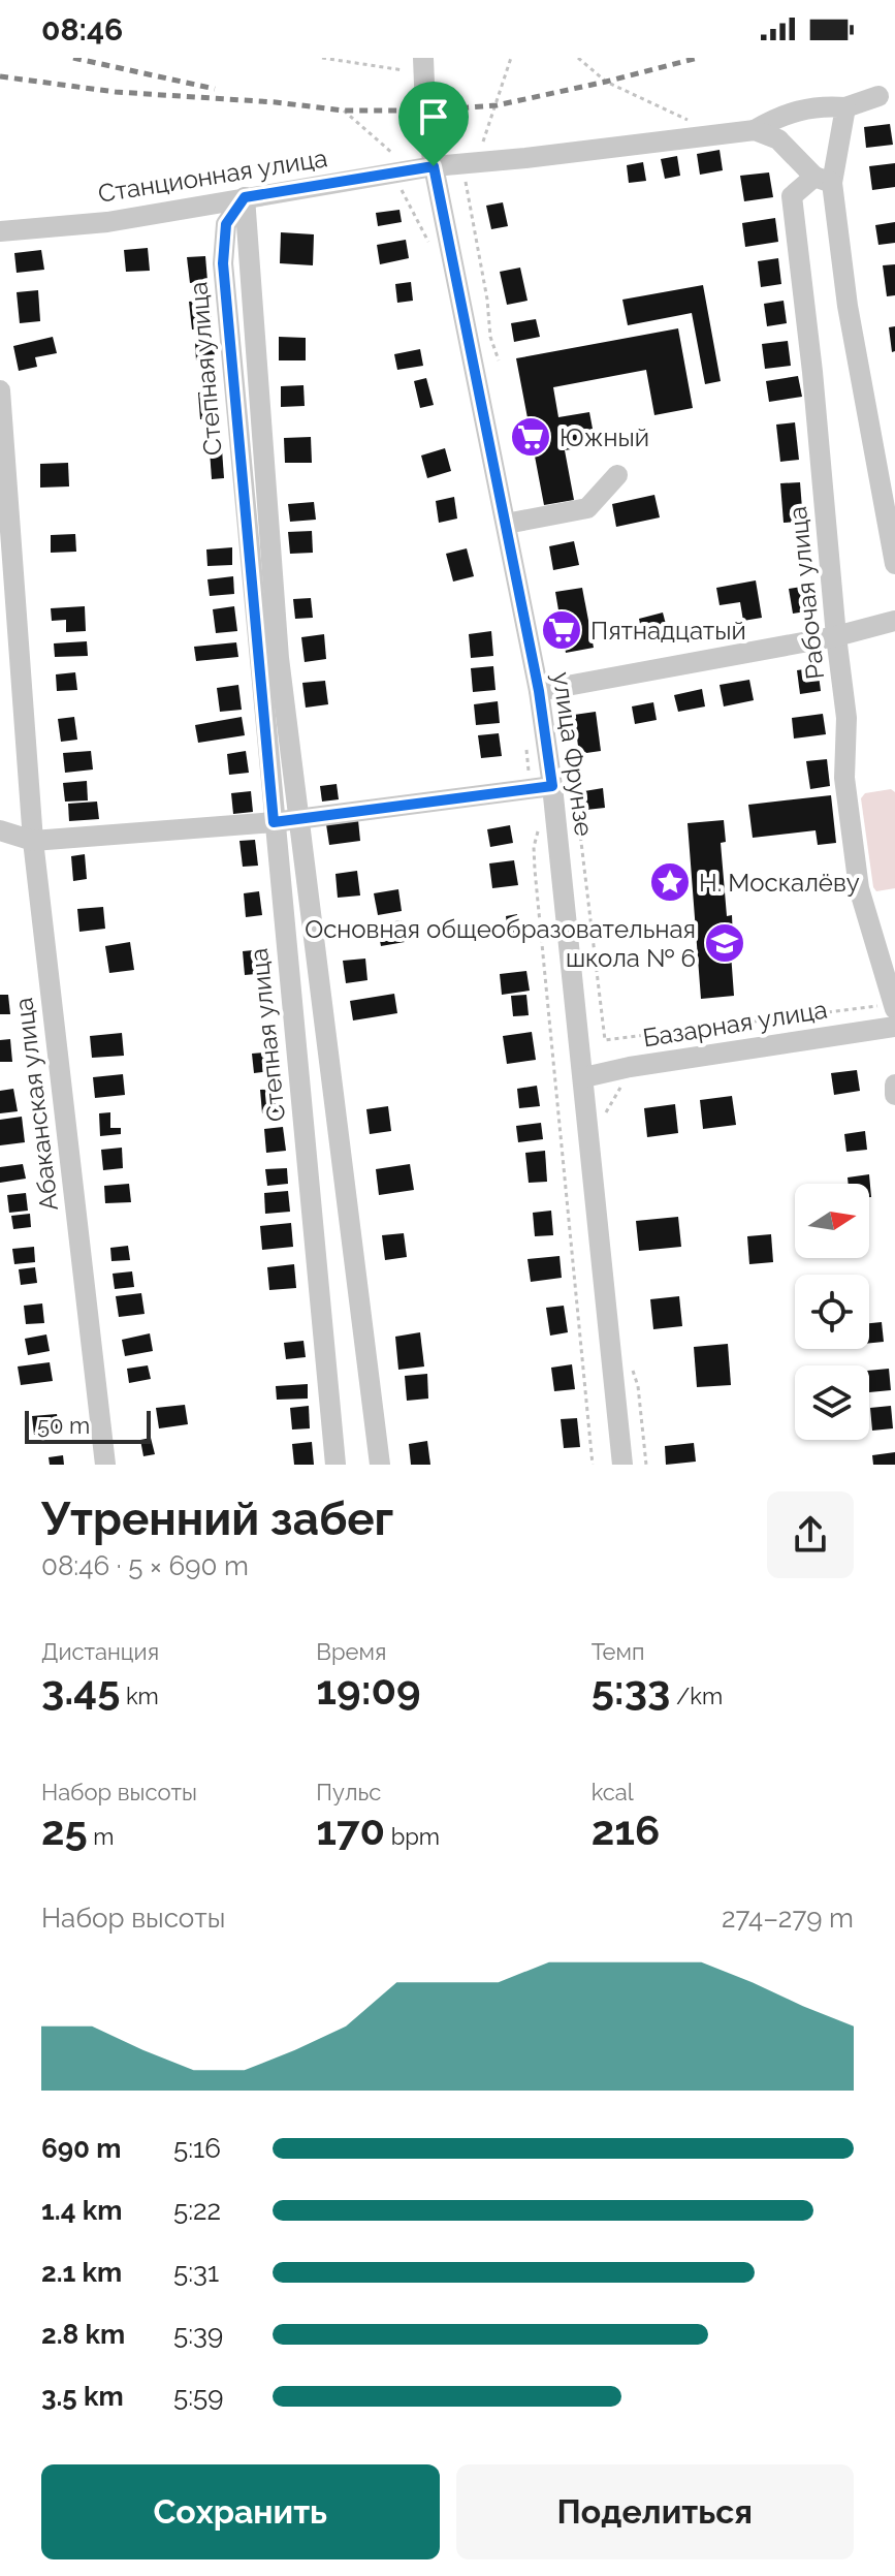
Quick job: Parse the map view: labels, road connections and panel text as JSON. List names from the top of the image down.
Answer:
{
  "streets": {
    "street": [
      "Станционная улица",
      "Степная улица",
      "Рабочая улица",
      "улица Фрунзе",
      "Базарная улица",
      "Абаканская улица"
    ]
  },
  "crossings": [
    ["Станционная улица", "Степная улица"],
    ["Станционная улица", "улица Фрунзе"],
    ["улица Фрунзе", "Базарная улица"]
  ],
  "places": {
    "supermarket": ["Южный", "Пятнадцатый"],
    "place": ["Н. Москалёву"],
    "school or university": ["Основная общеобразовательная школа № 6"]
  },
  "scale_bar": "50 m",
  "north": "right",
  "page": {
    "status": "08:46",
    "scale": "50 m",
    "heading": ["Утренний забег", "08:46 · 5 × 690 m"],
    "stats": [
      ["Дистанция", "3.45 km"],
      ["Время", "19:09"],
      ["Темп", "5:33 /km"],
      ["Набор высоты", "25 m"],
      ["Пульс", "170 bpm"],
      ["kcal", "216"]
    ],
    "chart": ["Набор высоты", "274–279 m"],
    "list": [
      {
        "name": "690 m",
        "note": "5:16"
      },
      {
        "name": "1.4 km",
        "note": "5:22"
      },
      {
        "name": "2.1 km",
        "note": "5:31"
      },
      {
        "name": "2.8 km",
        "note": "5:39"
      },
      {
        "name": "3.5 km",
        "note": "5:59"
      }
    ],
    "buttons": ["Сохранить", "Поделиться"]
  }
}
